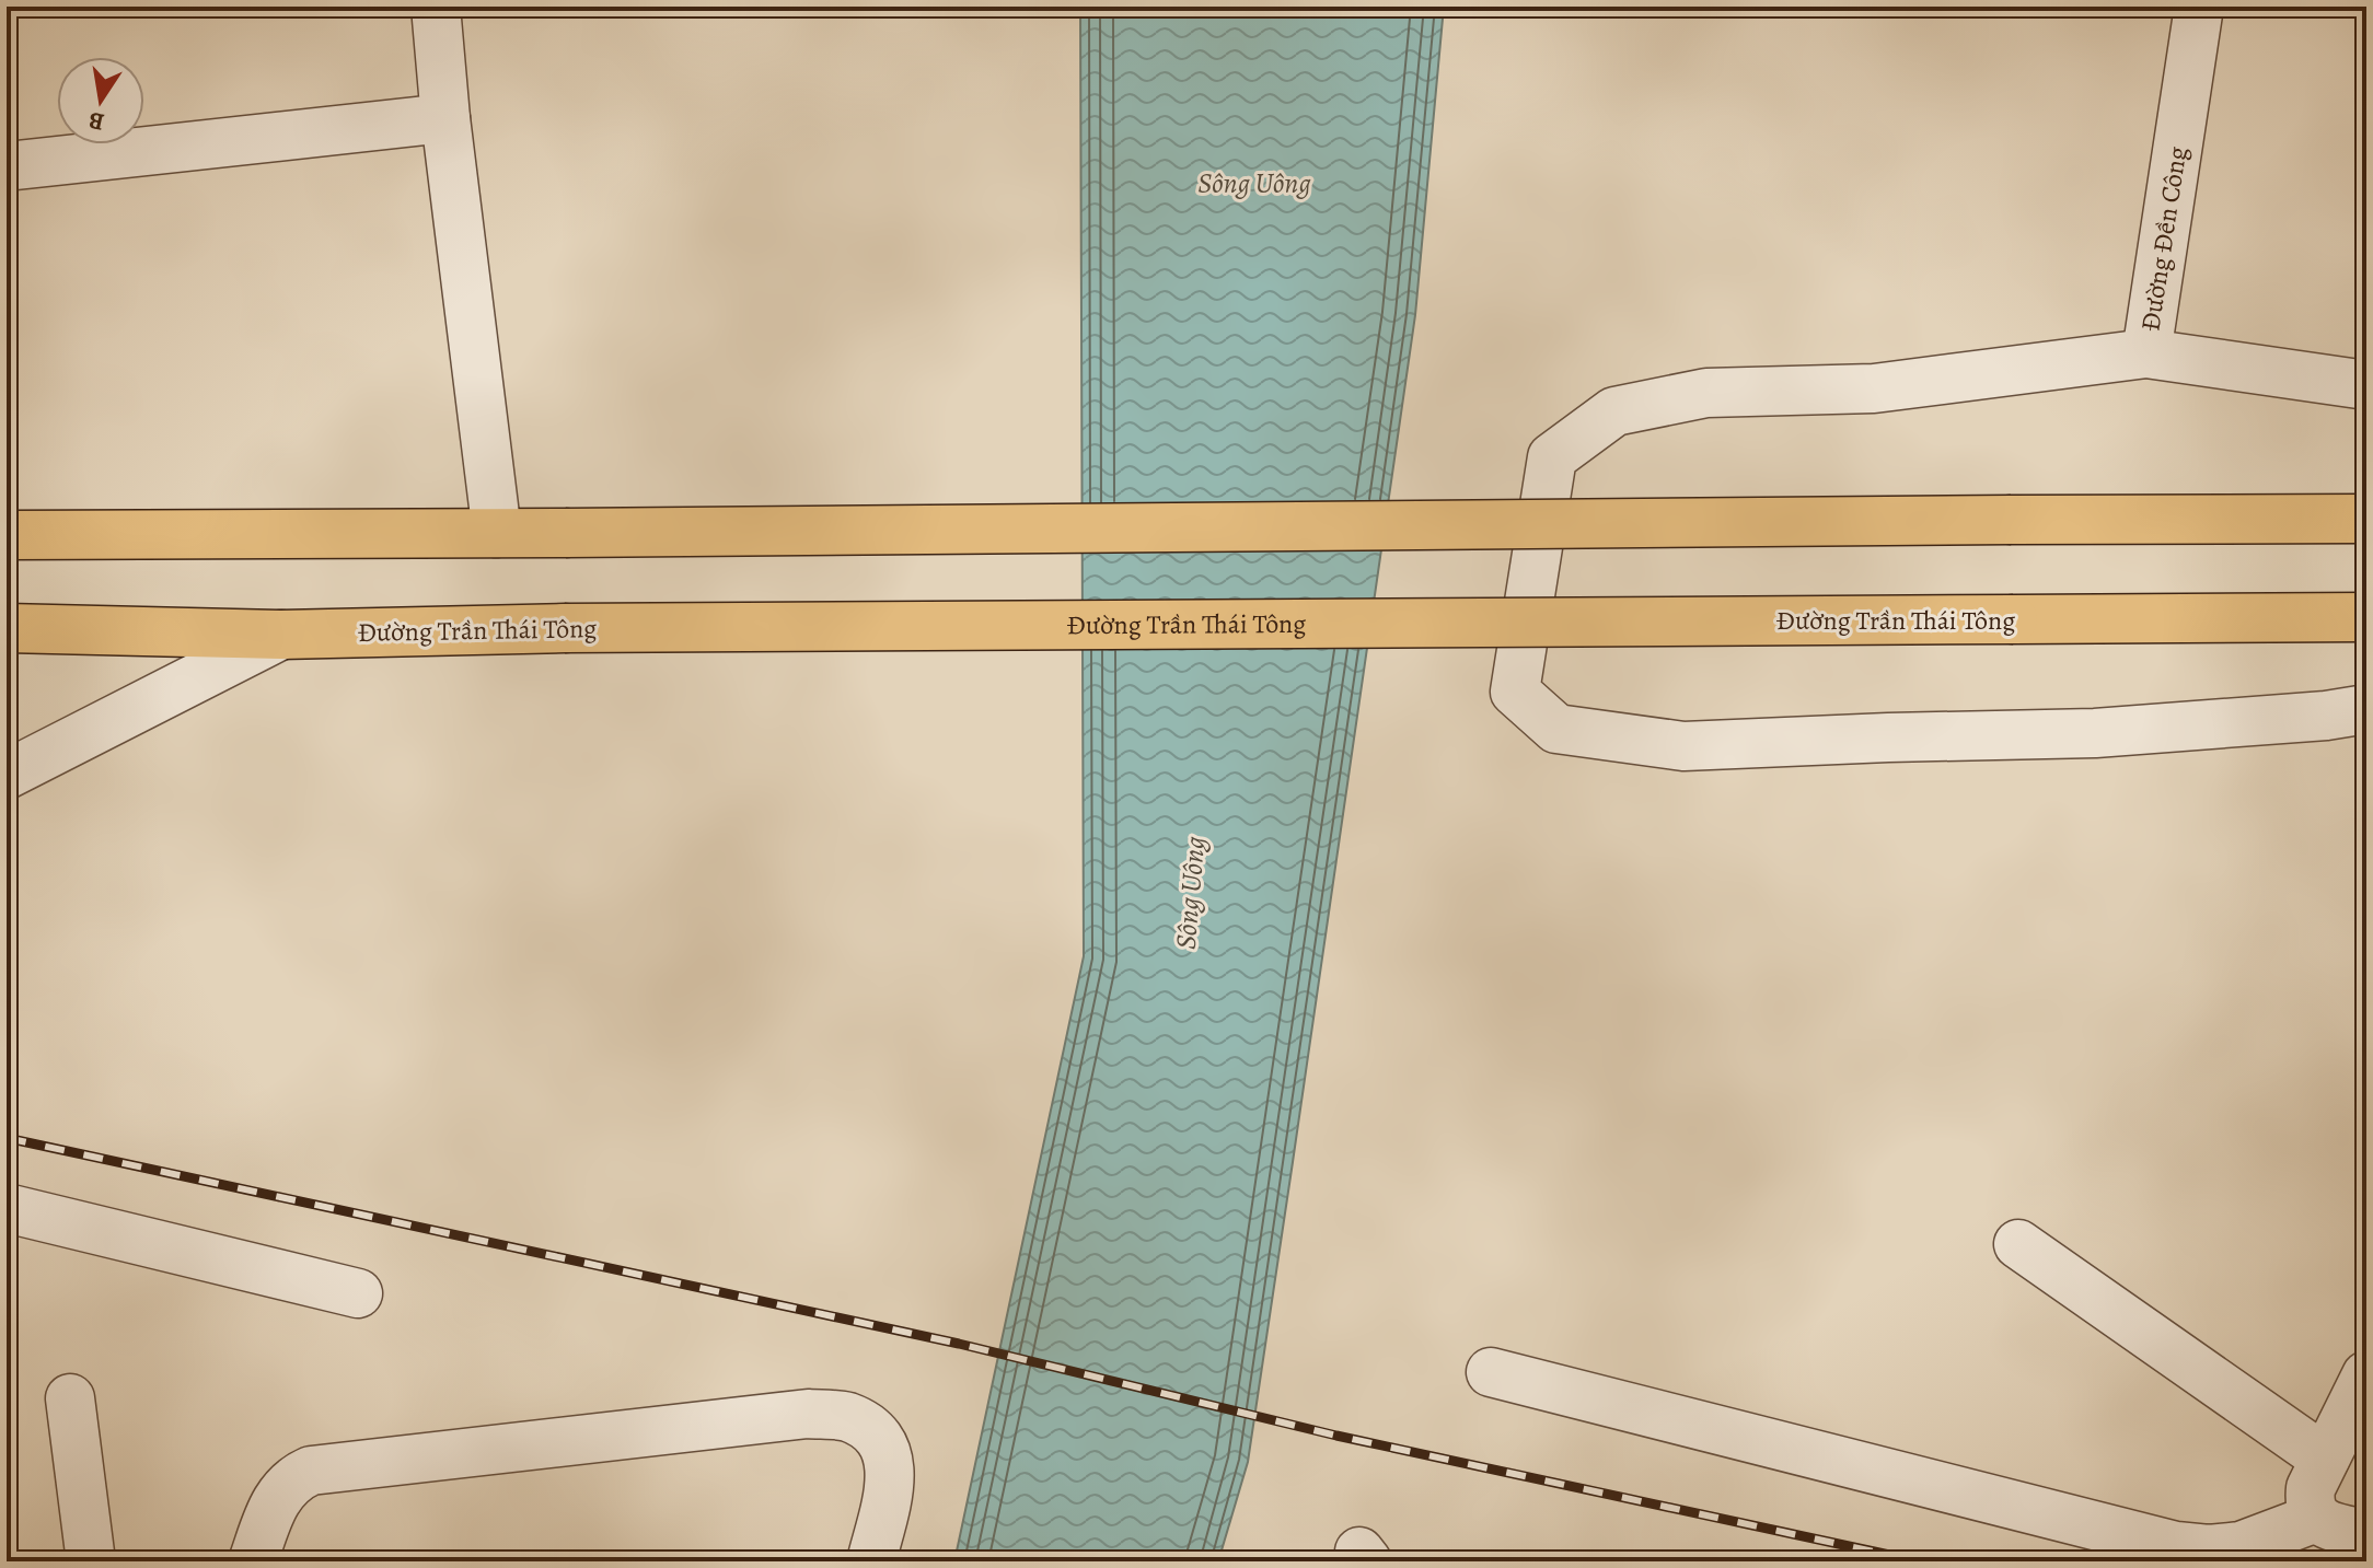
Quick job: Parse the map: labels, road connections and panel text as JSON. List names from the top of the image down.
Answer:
{
  "streets": {
    "highway": ["Đường Trần Thái Tông"],
    "street": ["Đường Đền Công"]
  },
  "water": ["Sông Uông"],
  "north": "bottom"
}
